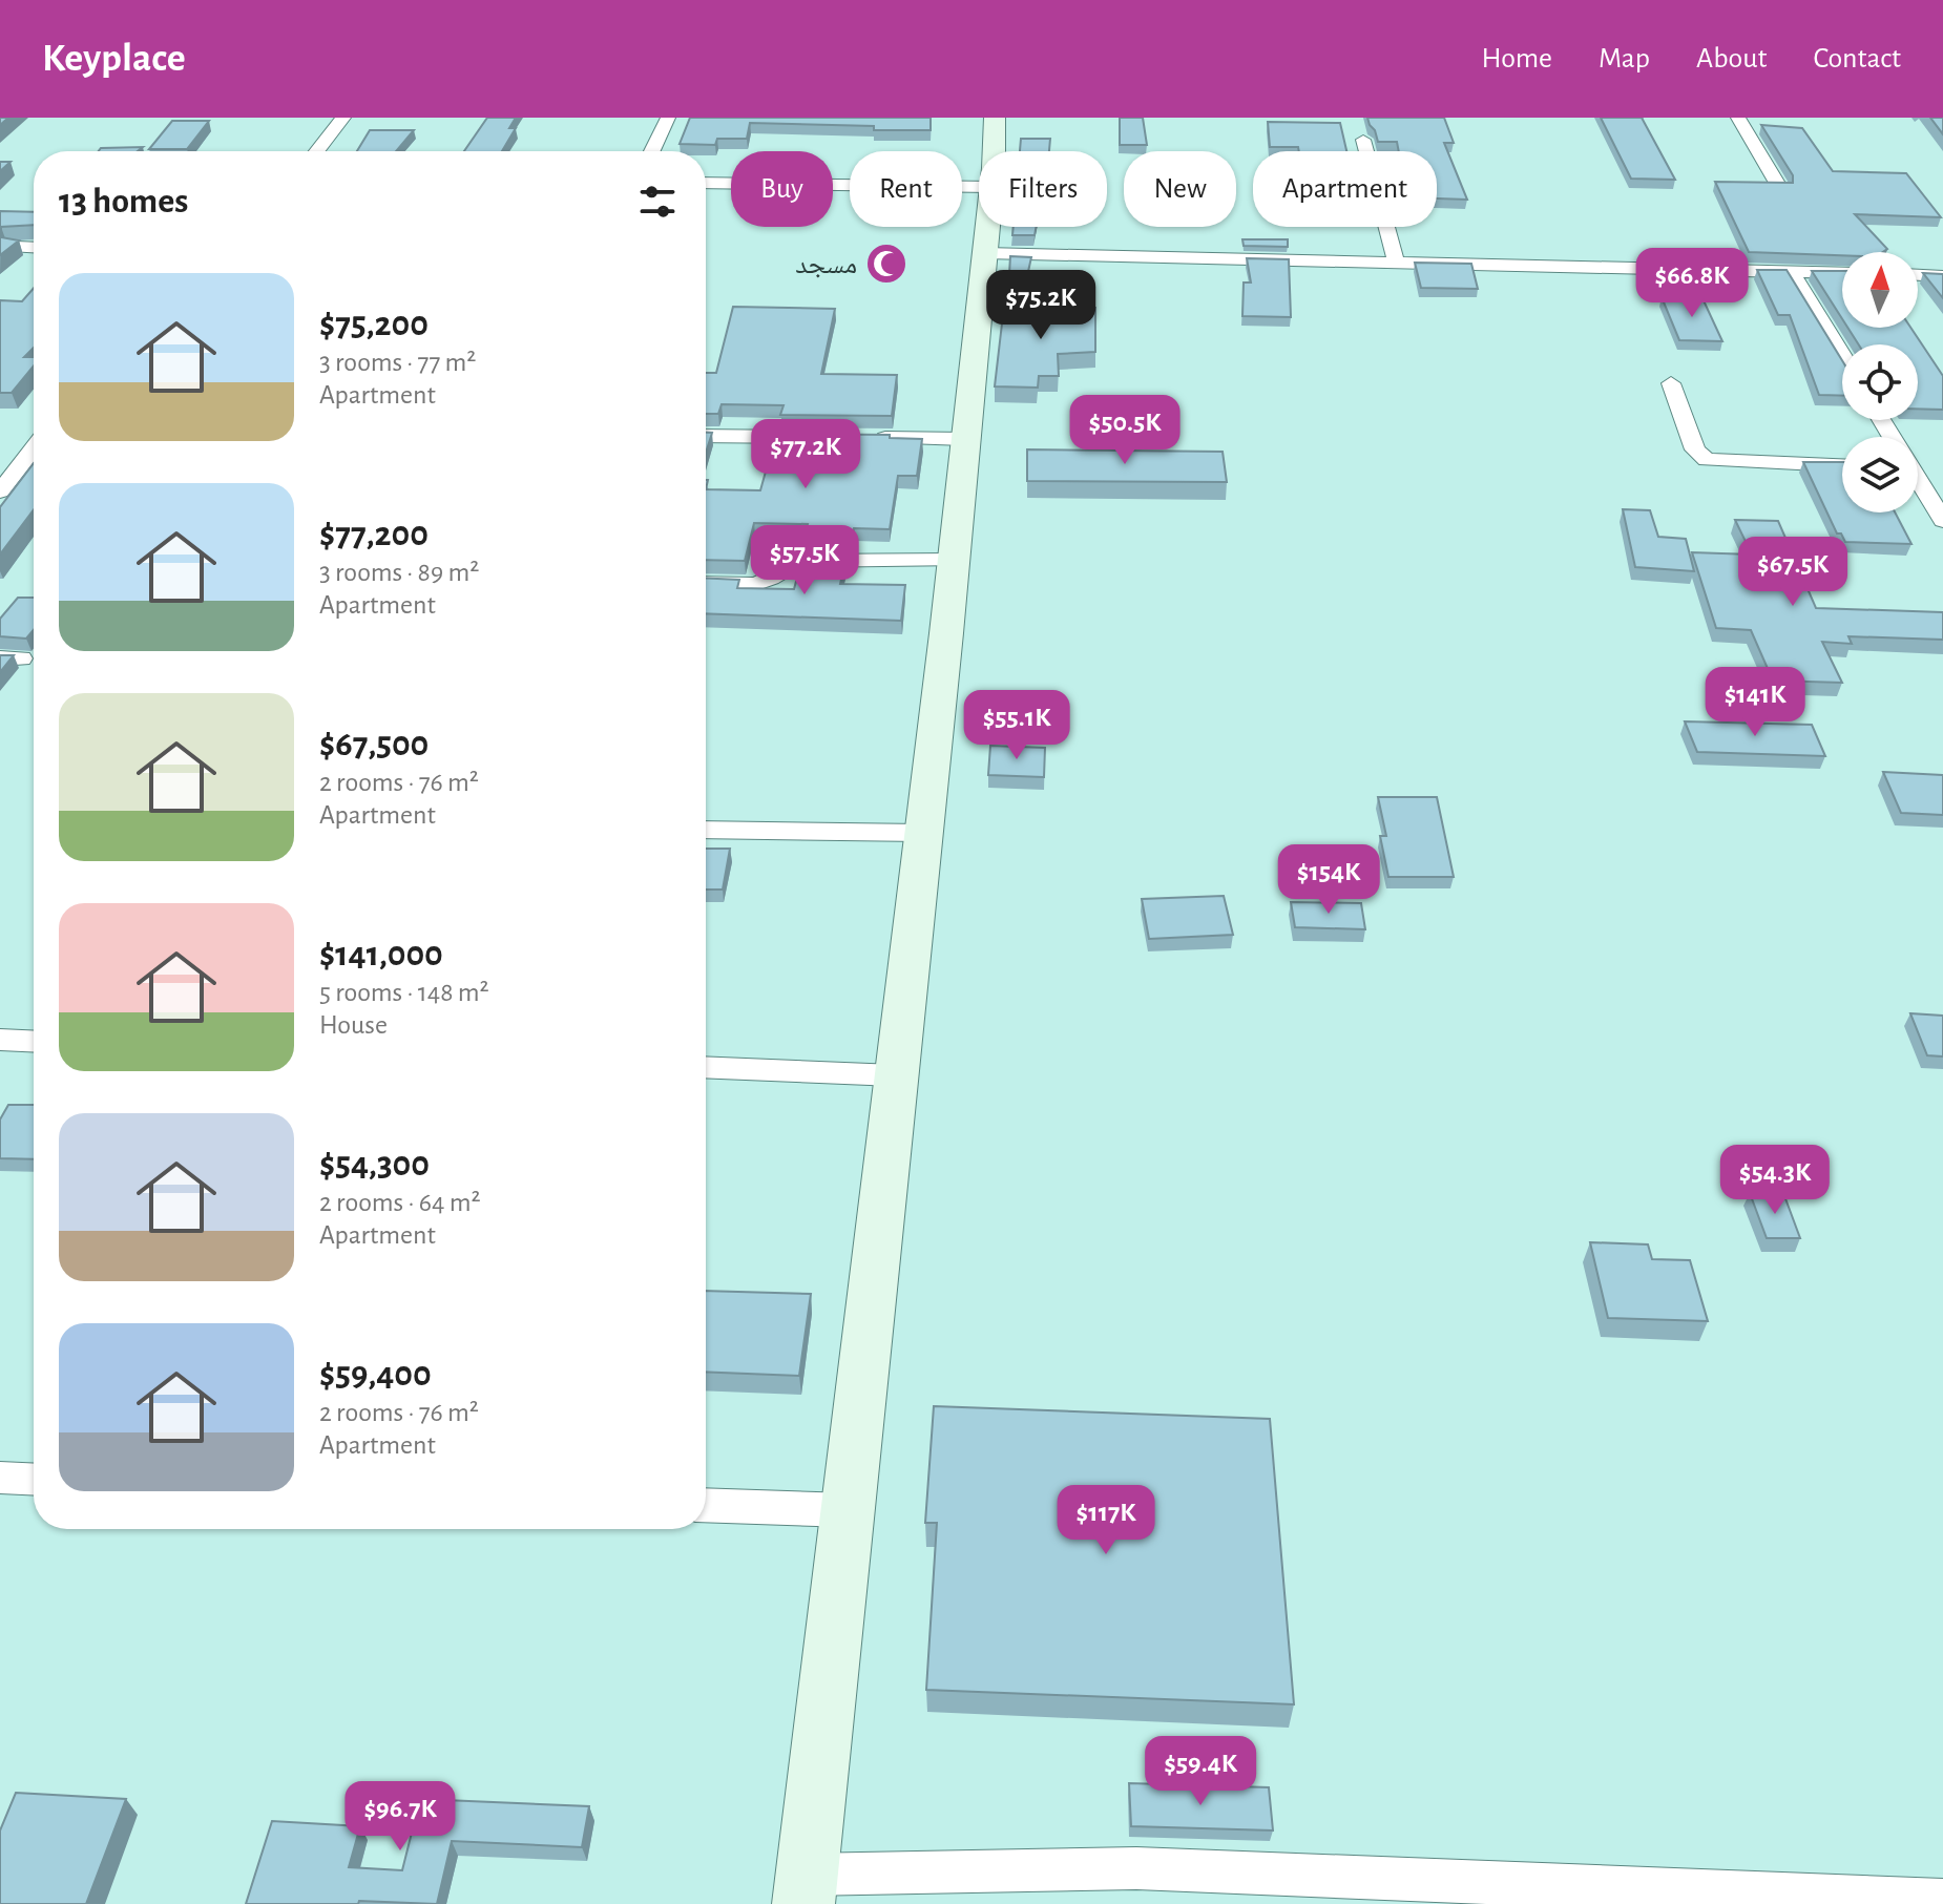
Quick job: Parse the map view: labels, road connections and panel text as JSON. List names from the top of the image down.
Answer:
{
  "places": {
    "mosque": ["مسجد"]
  },
  "north": "top",
  "page": {
    "header": "Keyplace",
    "nav": [
      "Home",
      "Map",
      "About",
      "Contact"
    ],
    "chip": [
      "Buy",
      "Rent",
      "Filters",
      "New",
      "Apartment"
    ],
    "heading": "13 homes",
    "price": [
      "$66.8K",
      "$75.2K",
      "$50.5K",
      "$77.2K",
      "$57.5K",
      "$67.5K",
      "$141K",
      "$55.1K",
      "$154K",
      "$54.3K",
      "$117K",
      "$59.4K",
      "$96.7K"
    ],
    "list": [
      {
        "name": "$75,200",
        "note": "3 rooms · 77 m² · Apartment"
      },
      {
        "name": "$77,200",
        "note": "3 rooms · 89 m² · Apartment"
      },
      {
        "name": "$67,500",
        "note": "2 rooms · 76 m² · Apartment"
      },
      {
        "name": "$141,000",
        "note": "5 rooms · 148 m² · House"
      },
      {
        "name": "$54,300",
        "note": "2 rooms · 64 m² · Apartment"
      },
      {
        "name": "$59,400",
        "note": "2 rooms · 76 m² · Apartment"
      }
    ]
  }
}
